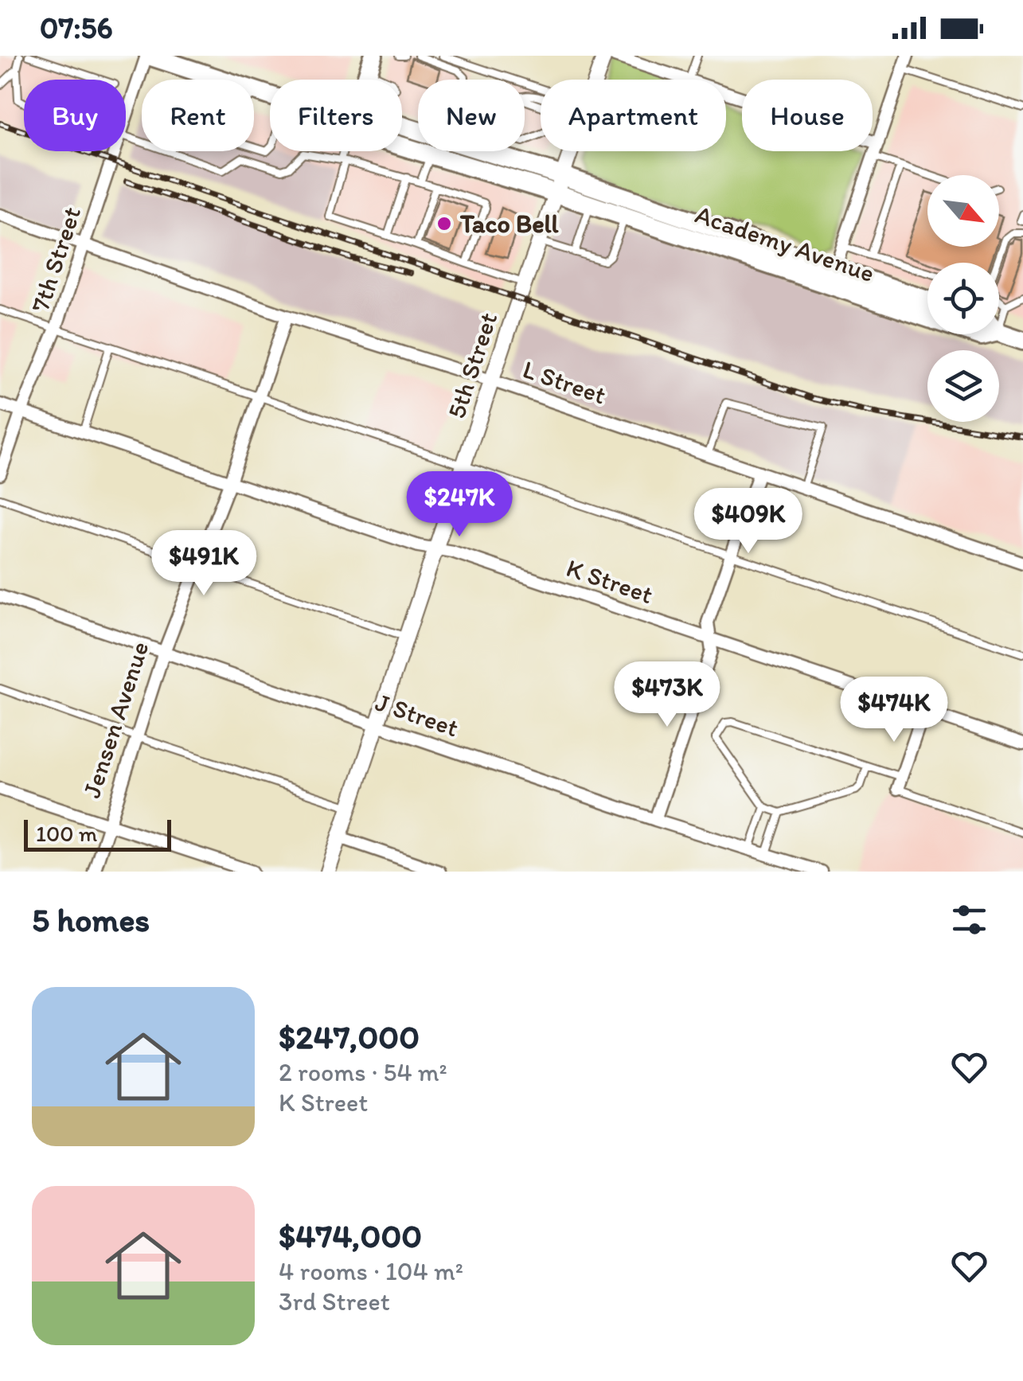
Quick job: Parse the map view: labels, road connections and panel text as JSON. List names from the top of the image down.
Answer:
{
  "streets": {
    "main road": ["Academy Avenue"],
    "street": [
      "7th Street",
      "5th Street",
      "L Street",
      "K Street",
      "J Street",
      "Jensen Avenue"
    ]
  },
  "crossings": [
    ["Academy Avenue", "5th Street"],
    ["7th Street", "L Street"],
    ["7th Street", "K Street"],
    ["5th Street", "L Street"],
    ["5th Street", "K Street"],
    ["5th Street", "J Street"],
    ["L Street", "Jensen Avenue"],
    ["K Street", "Jensen Avenue"],
    ["J Street", "Jensen Avenue"]
  ],
  "places": ["Taco Bell"],
  "scale_bar": "100 m",
  "north": "bottom right",
  "page": {
    "status": "07:56",
    "chip": [
      "Buy",
      "Rent",
      "Filters",
      "New",
      "Apartment",
      "House"
    ],
    "price": [
      "$247K",
      "$409K",
      "$491K",
      "$473K",
      "$474K"
    ],
    "scale": "100 m",
    "heading": "5 homes",
    "list": [
      {
        "name": "$247,000",
        "note": "2 rooms · 54 m² · K Street"
      },
      {
        "name": "$474,000",
        "note": "4 rooms · 104 m² · 3rd Street"
      }
    ]
  }
}
